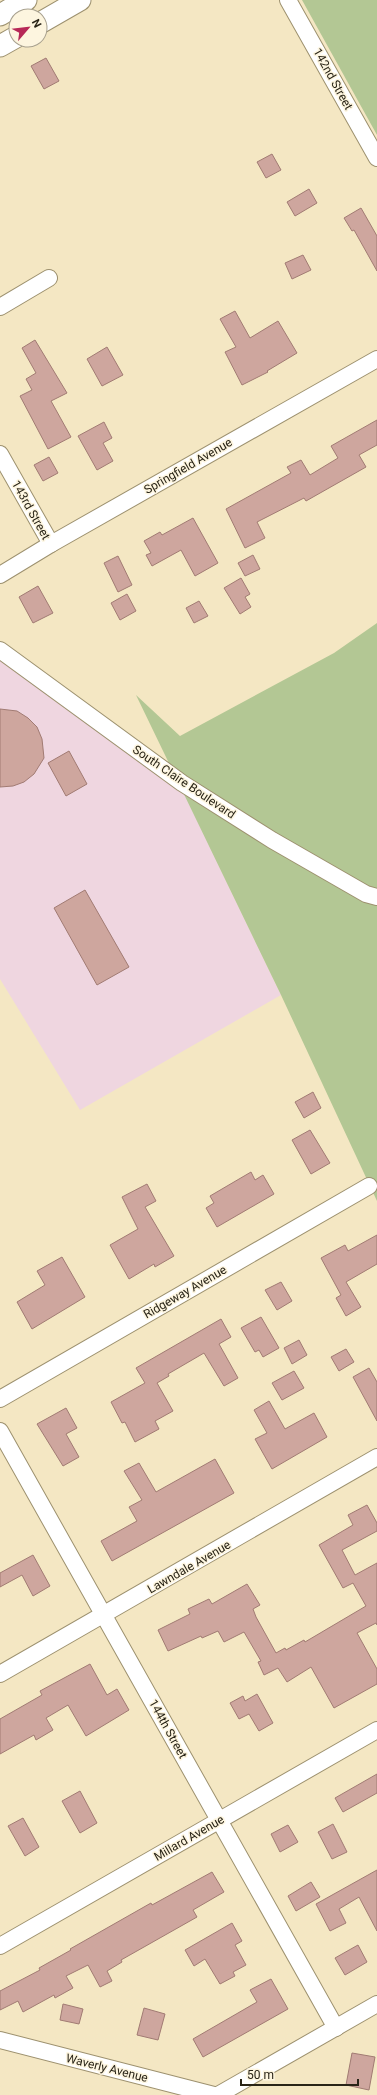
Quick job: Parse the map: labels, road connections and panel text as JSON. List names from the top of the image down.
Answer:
{
  "streets": {
    "street": [
      "142nd Street",
      "Springfield Avenue",
      "143rd Street",
      "South Claire Boulevard",
      "Ridgeway Avenue",
      "Lawndale Avenue",
      "144th Street",
      "Millard Avenue",
      "Waverly Avenue"
    ]
  },
  "crossings": [
    ["Springfield Avenue", "143rd Street"],
    ["Lawndale Avenue", "144th Street"],
    ["144th Street", "Millard Avenue"]
  ],
  "scale_bar": "50 m",
  "north": "top right"
}
